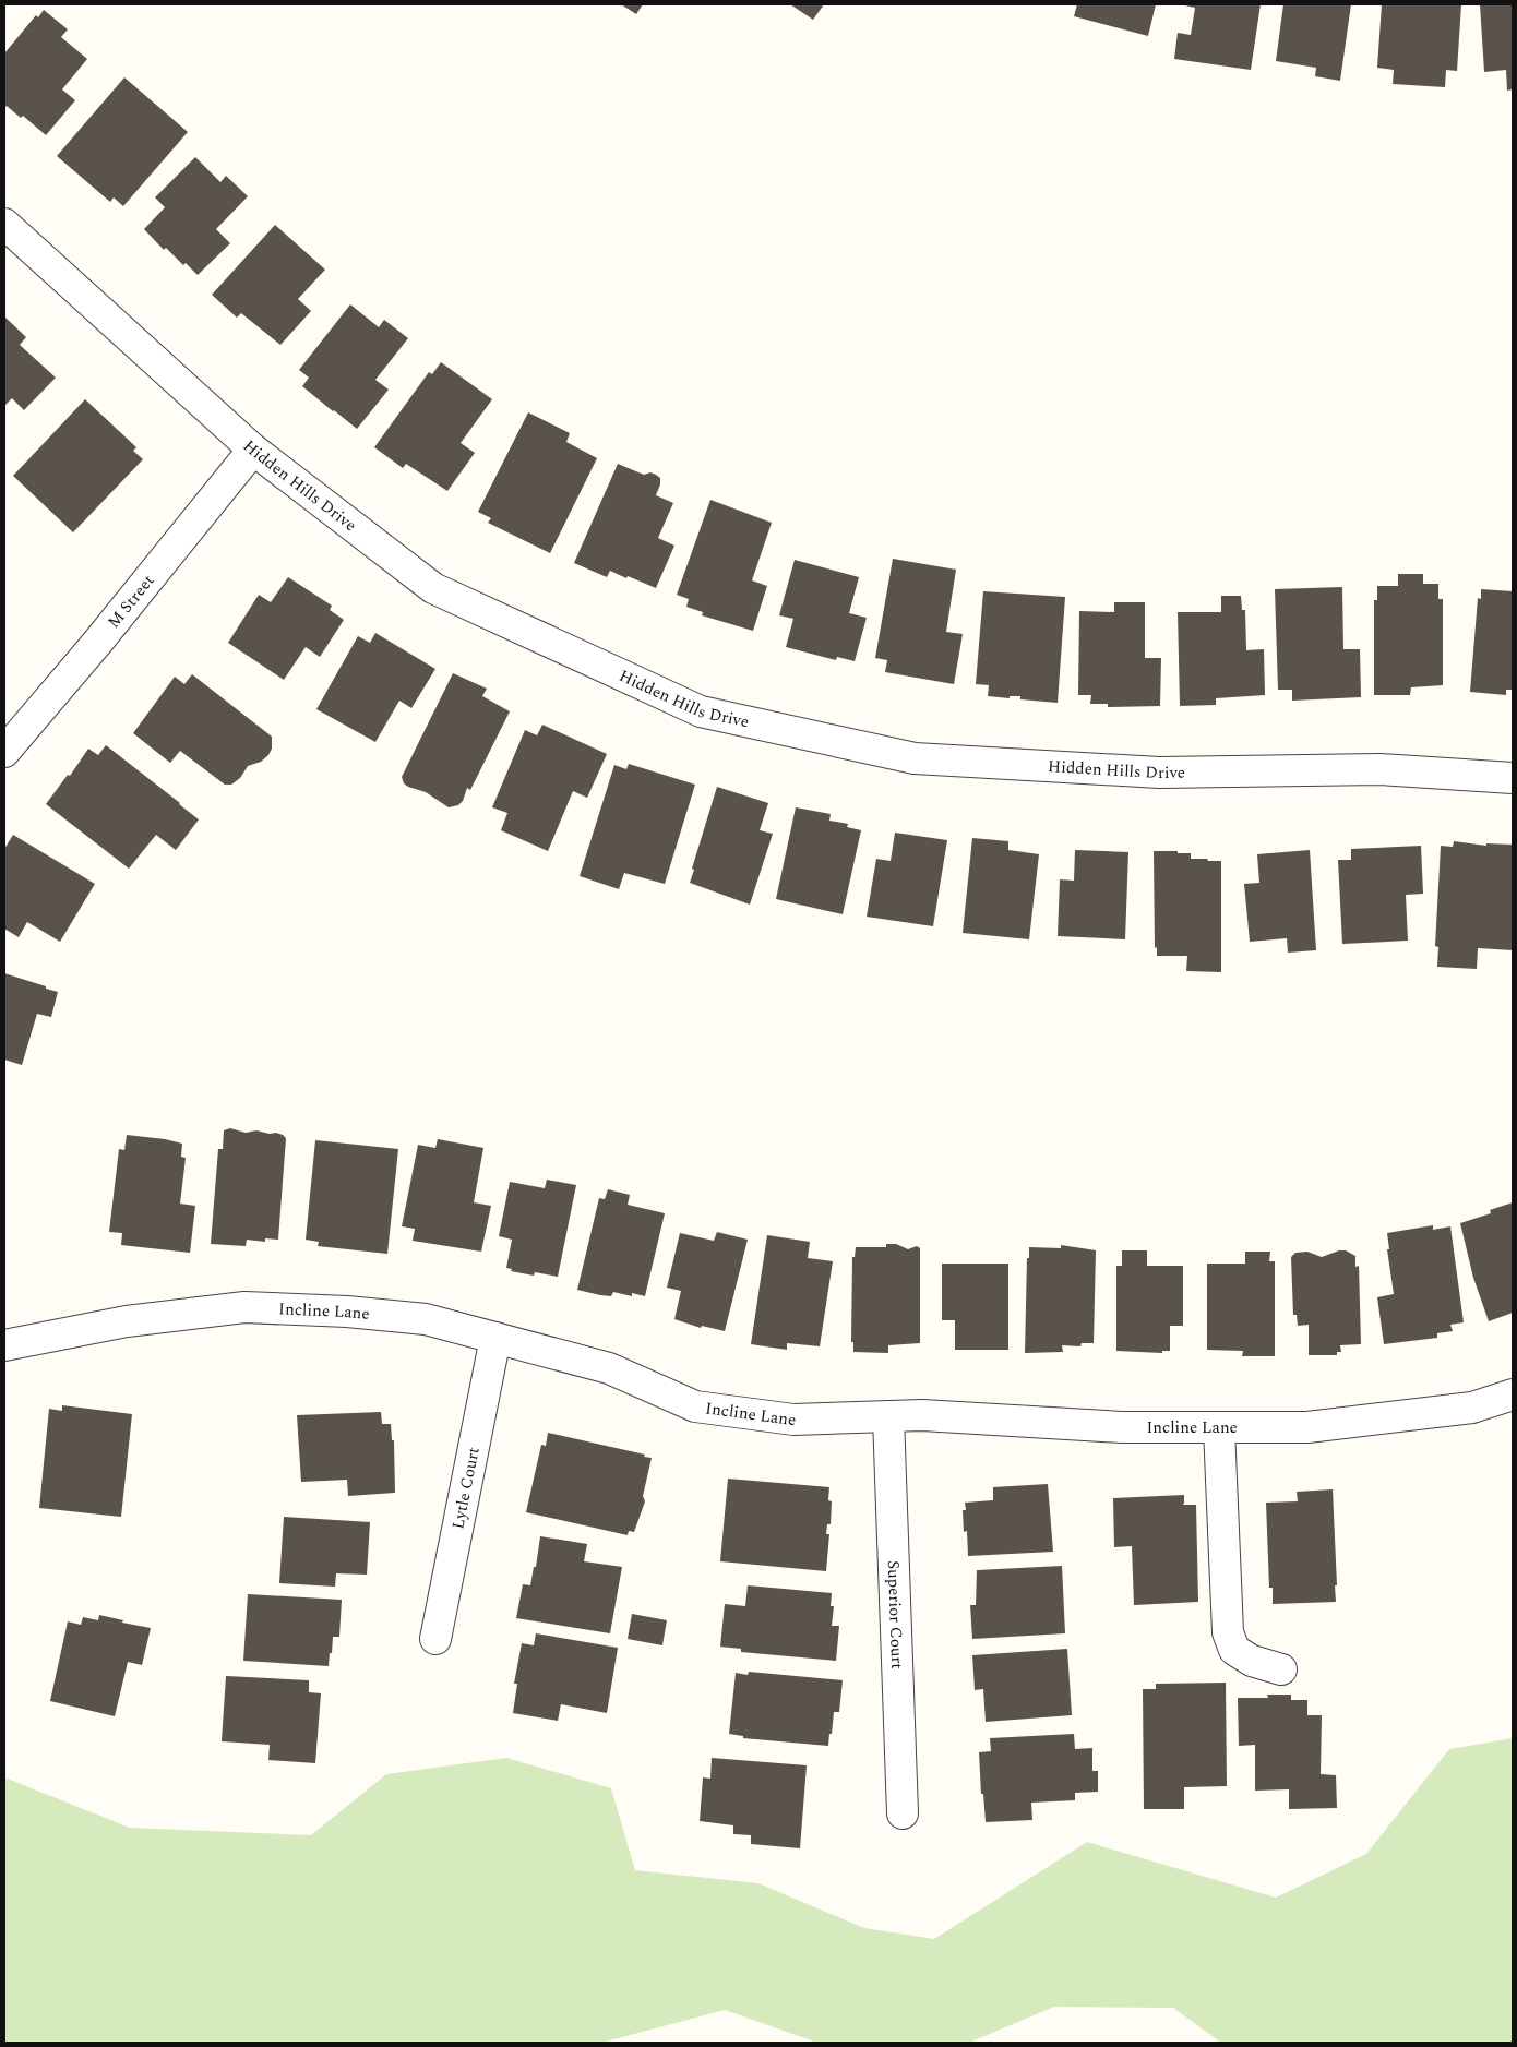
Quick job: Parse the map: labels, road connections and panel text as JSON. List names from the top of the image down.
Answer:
{
  "streets": {
    "street": [
      "Hidden Hills Drive",
      "M Street",
      "Incline Lane",
      "Lytle Court",
      "Superior Court"
    ]
  },
  "crossings": [
    ["Hidden Hills Drive", "M Street"],
    ["Incline Lane", "Lytle Court"],
    ["Incline Lane", "Superior Court"]
  ]
}
